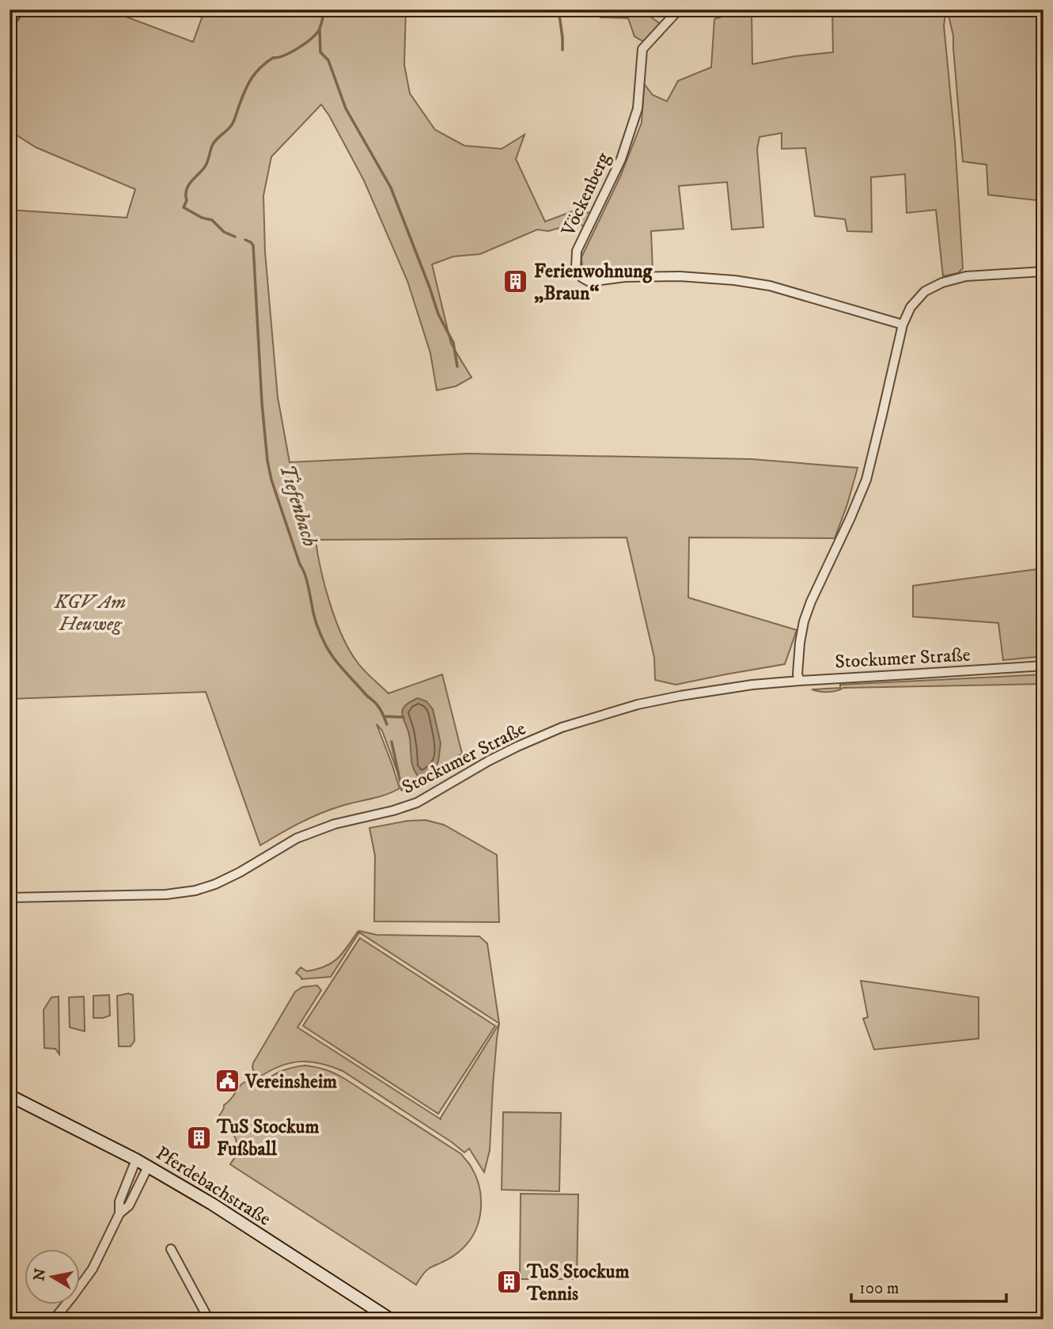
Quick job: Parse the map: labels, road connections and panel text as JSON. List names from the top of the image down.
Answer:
{
  "streets": {
    "main road": ["Pferdebachstraße"],
    "street": ["Vöckenberg", "Stockumer Straße"]
  },
  "water": ["Tiefenbach"],
  "parks": ["KGV Am Heuweg"],
  "places": {
    "building": ["Ferienwohnung „Braun“", "TuS Stockum Fußball", "TuS Stockum Tennis"],
    "public building": ["Vereinsheim"]
  },
  "scale_bar": "100 m",
  "north": "left"
}
